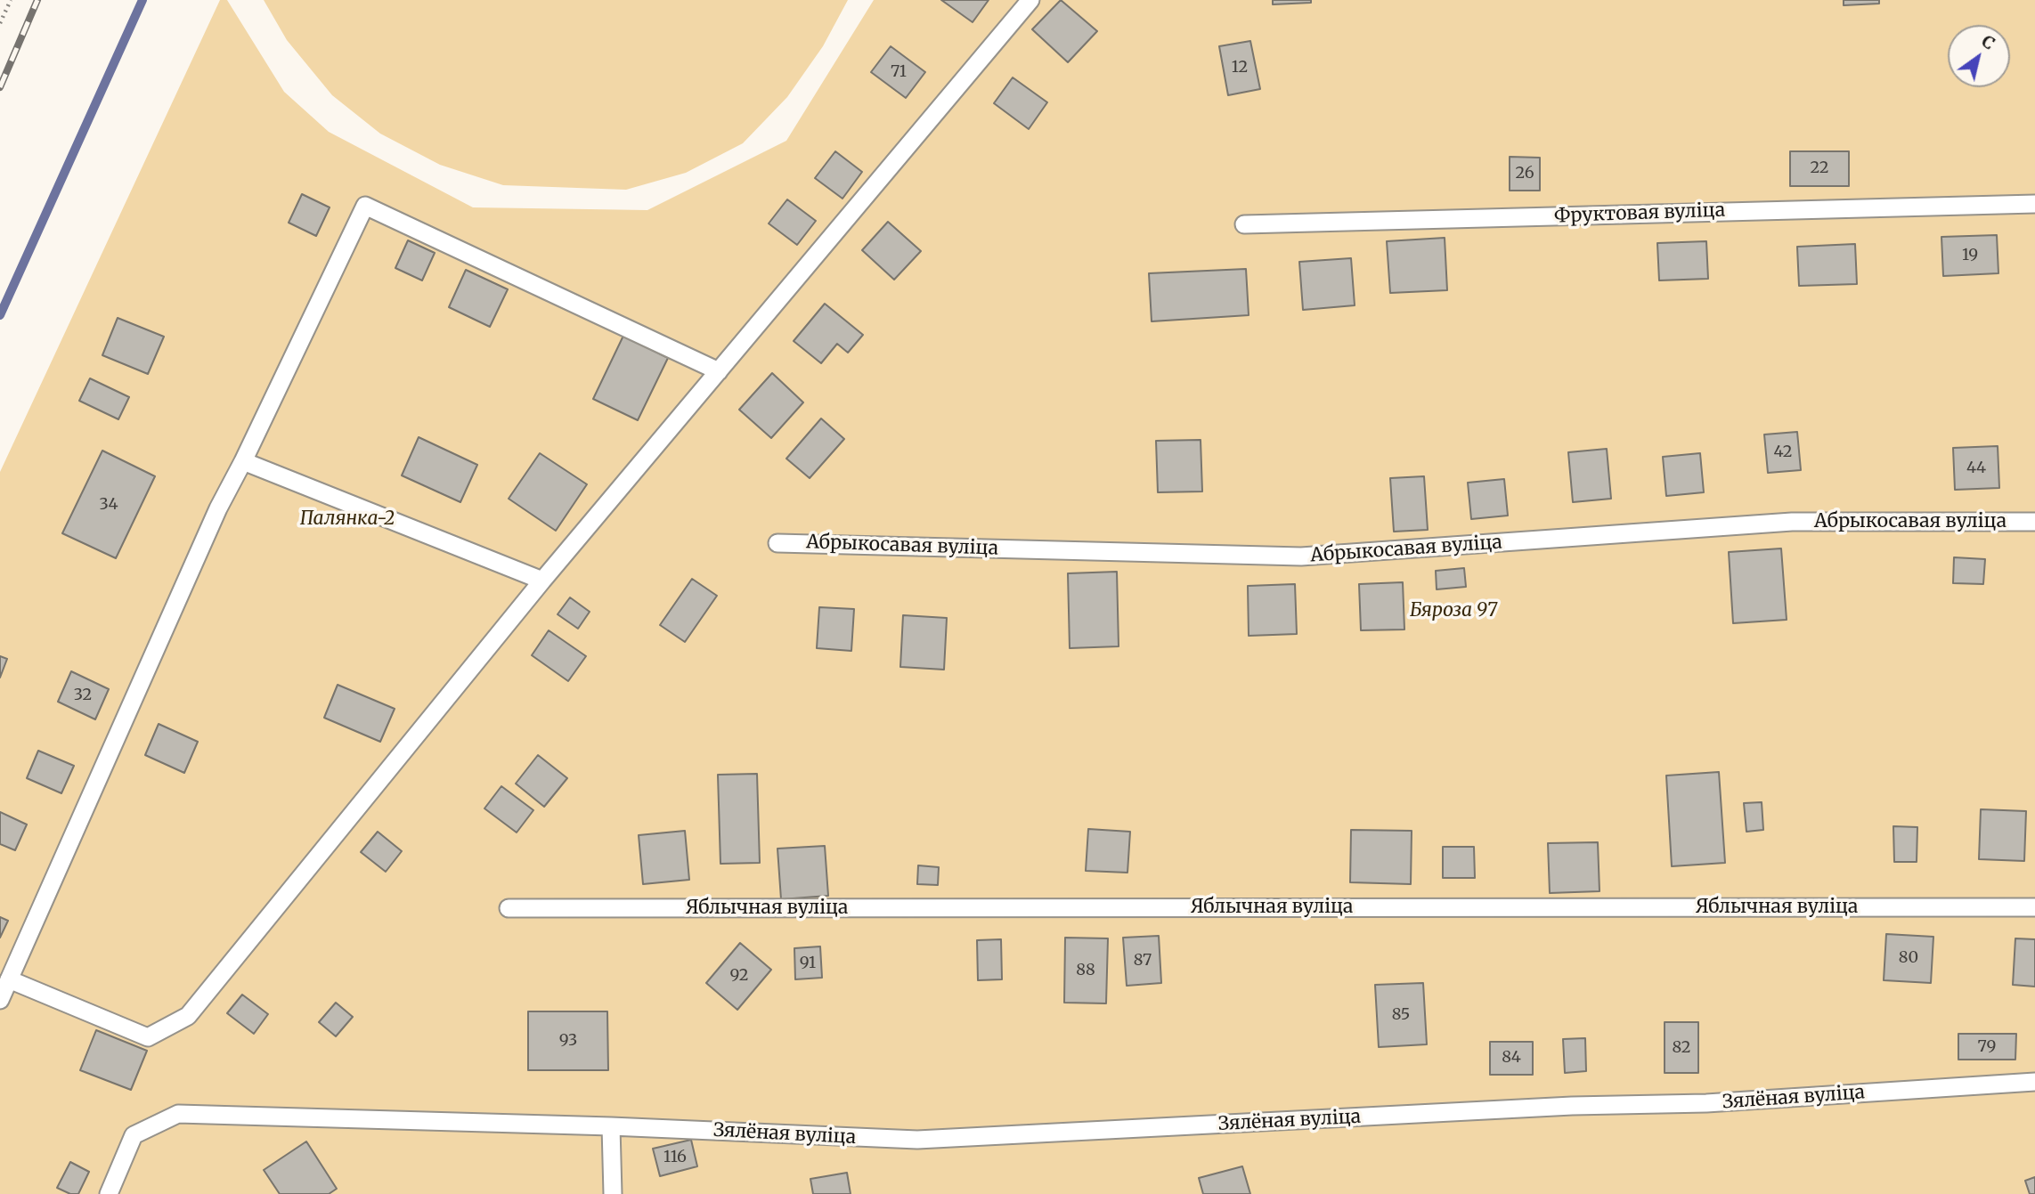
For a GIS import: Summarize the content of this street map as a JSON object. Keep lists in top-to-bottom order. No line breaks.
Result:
{"streets":{"lane":["Фруктовая вуліца","Абрыкосавая вуліца","Яблычная вуліца","Зялёная вуліца"]},"parks":["Палянка-2","Бяроза 97"],"house_numbers":["12","71","22","26","19","42","44","34","32","80","87","91","88","92","85","93","79","82","84","116"],"north":"top right"}
